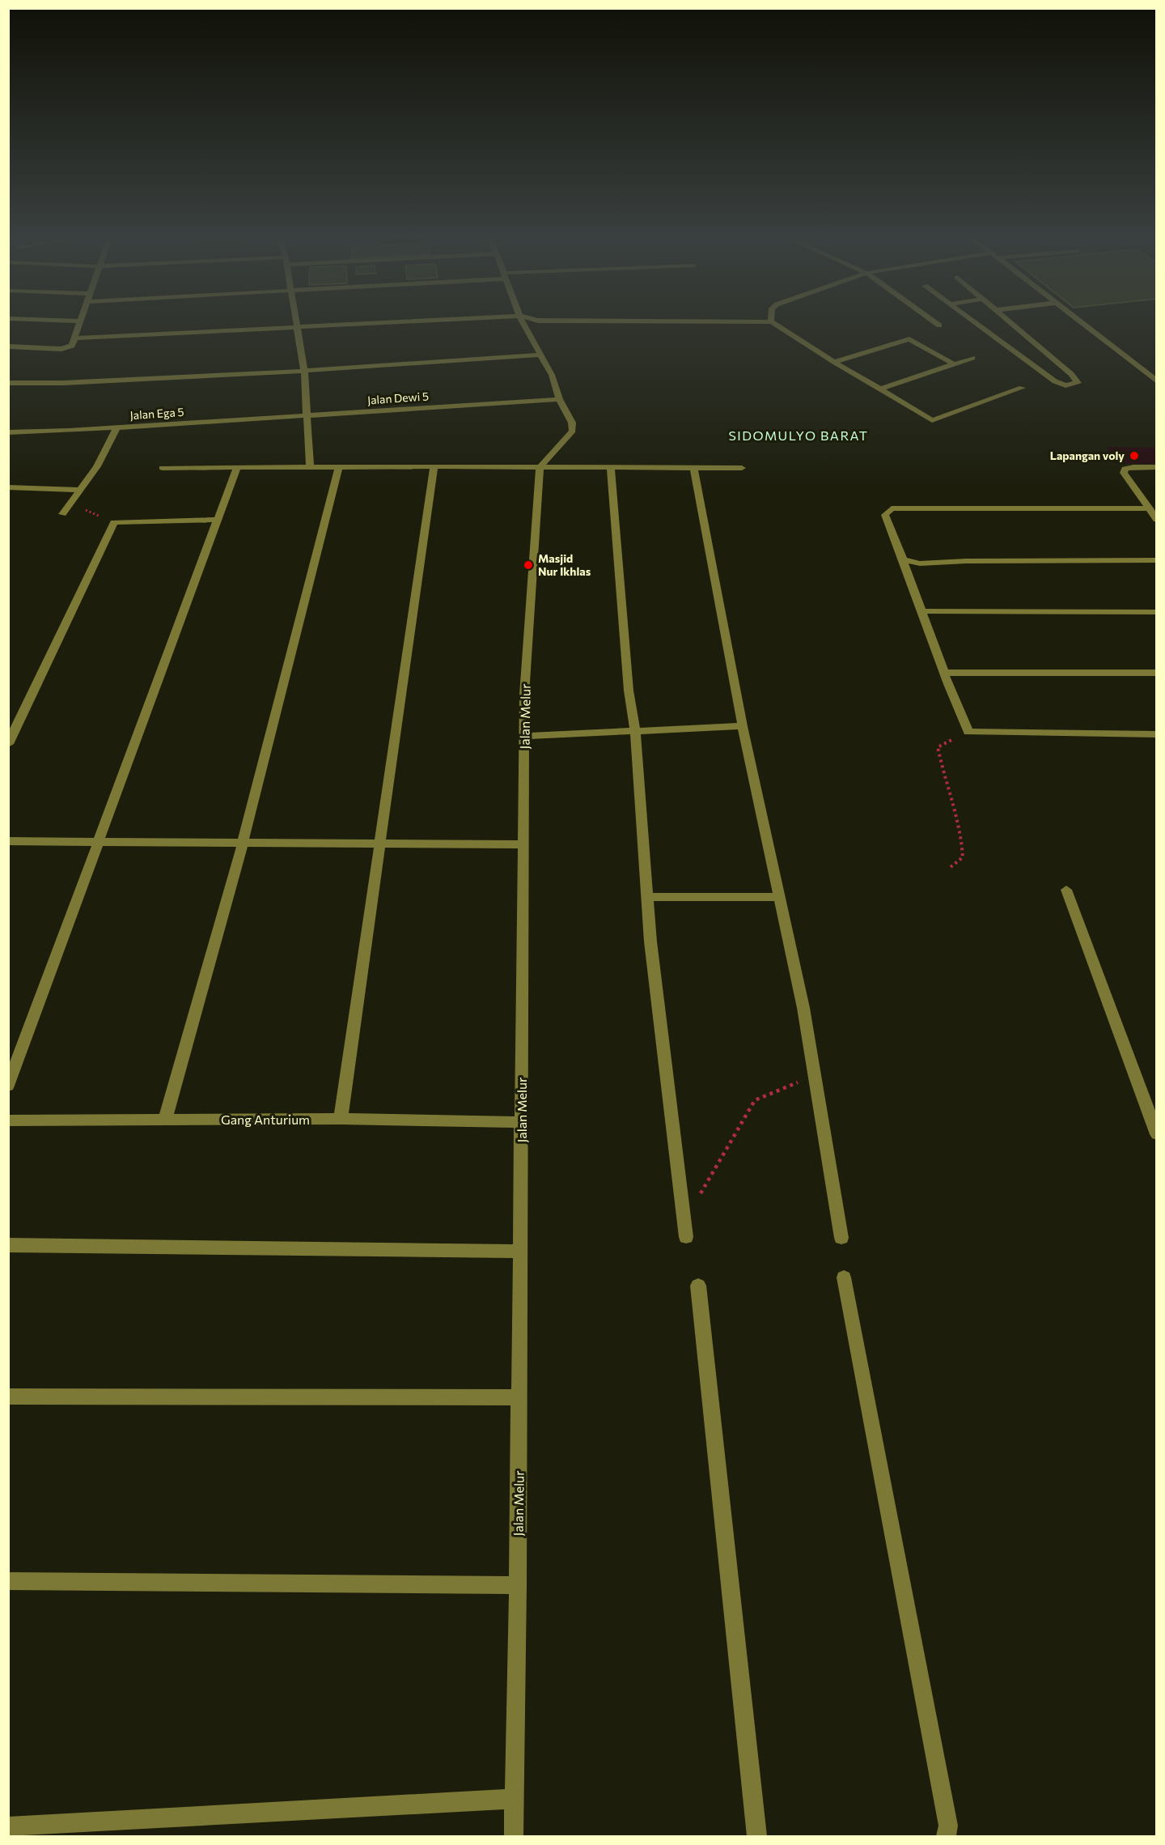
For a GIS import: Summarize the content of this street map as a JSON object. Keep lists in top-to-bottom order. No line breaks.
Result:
{"streets":{"street":["Jalan Dewi 5","Jalan Ega 5","Jalan Melur","Gang Anturium"]},"crossings":[["Jalan Dewi 5","Jalan Ega 5"],["Jalan Melur","Gang Anturium"]],"districts":["SIDOMULYO BARAT"],"places":["Lapangan voly","Masjid Nur Ikhlas"]}
